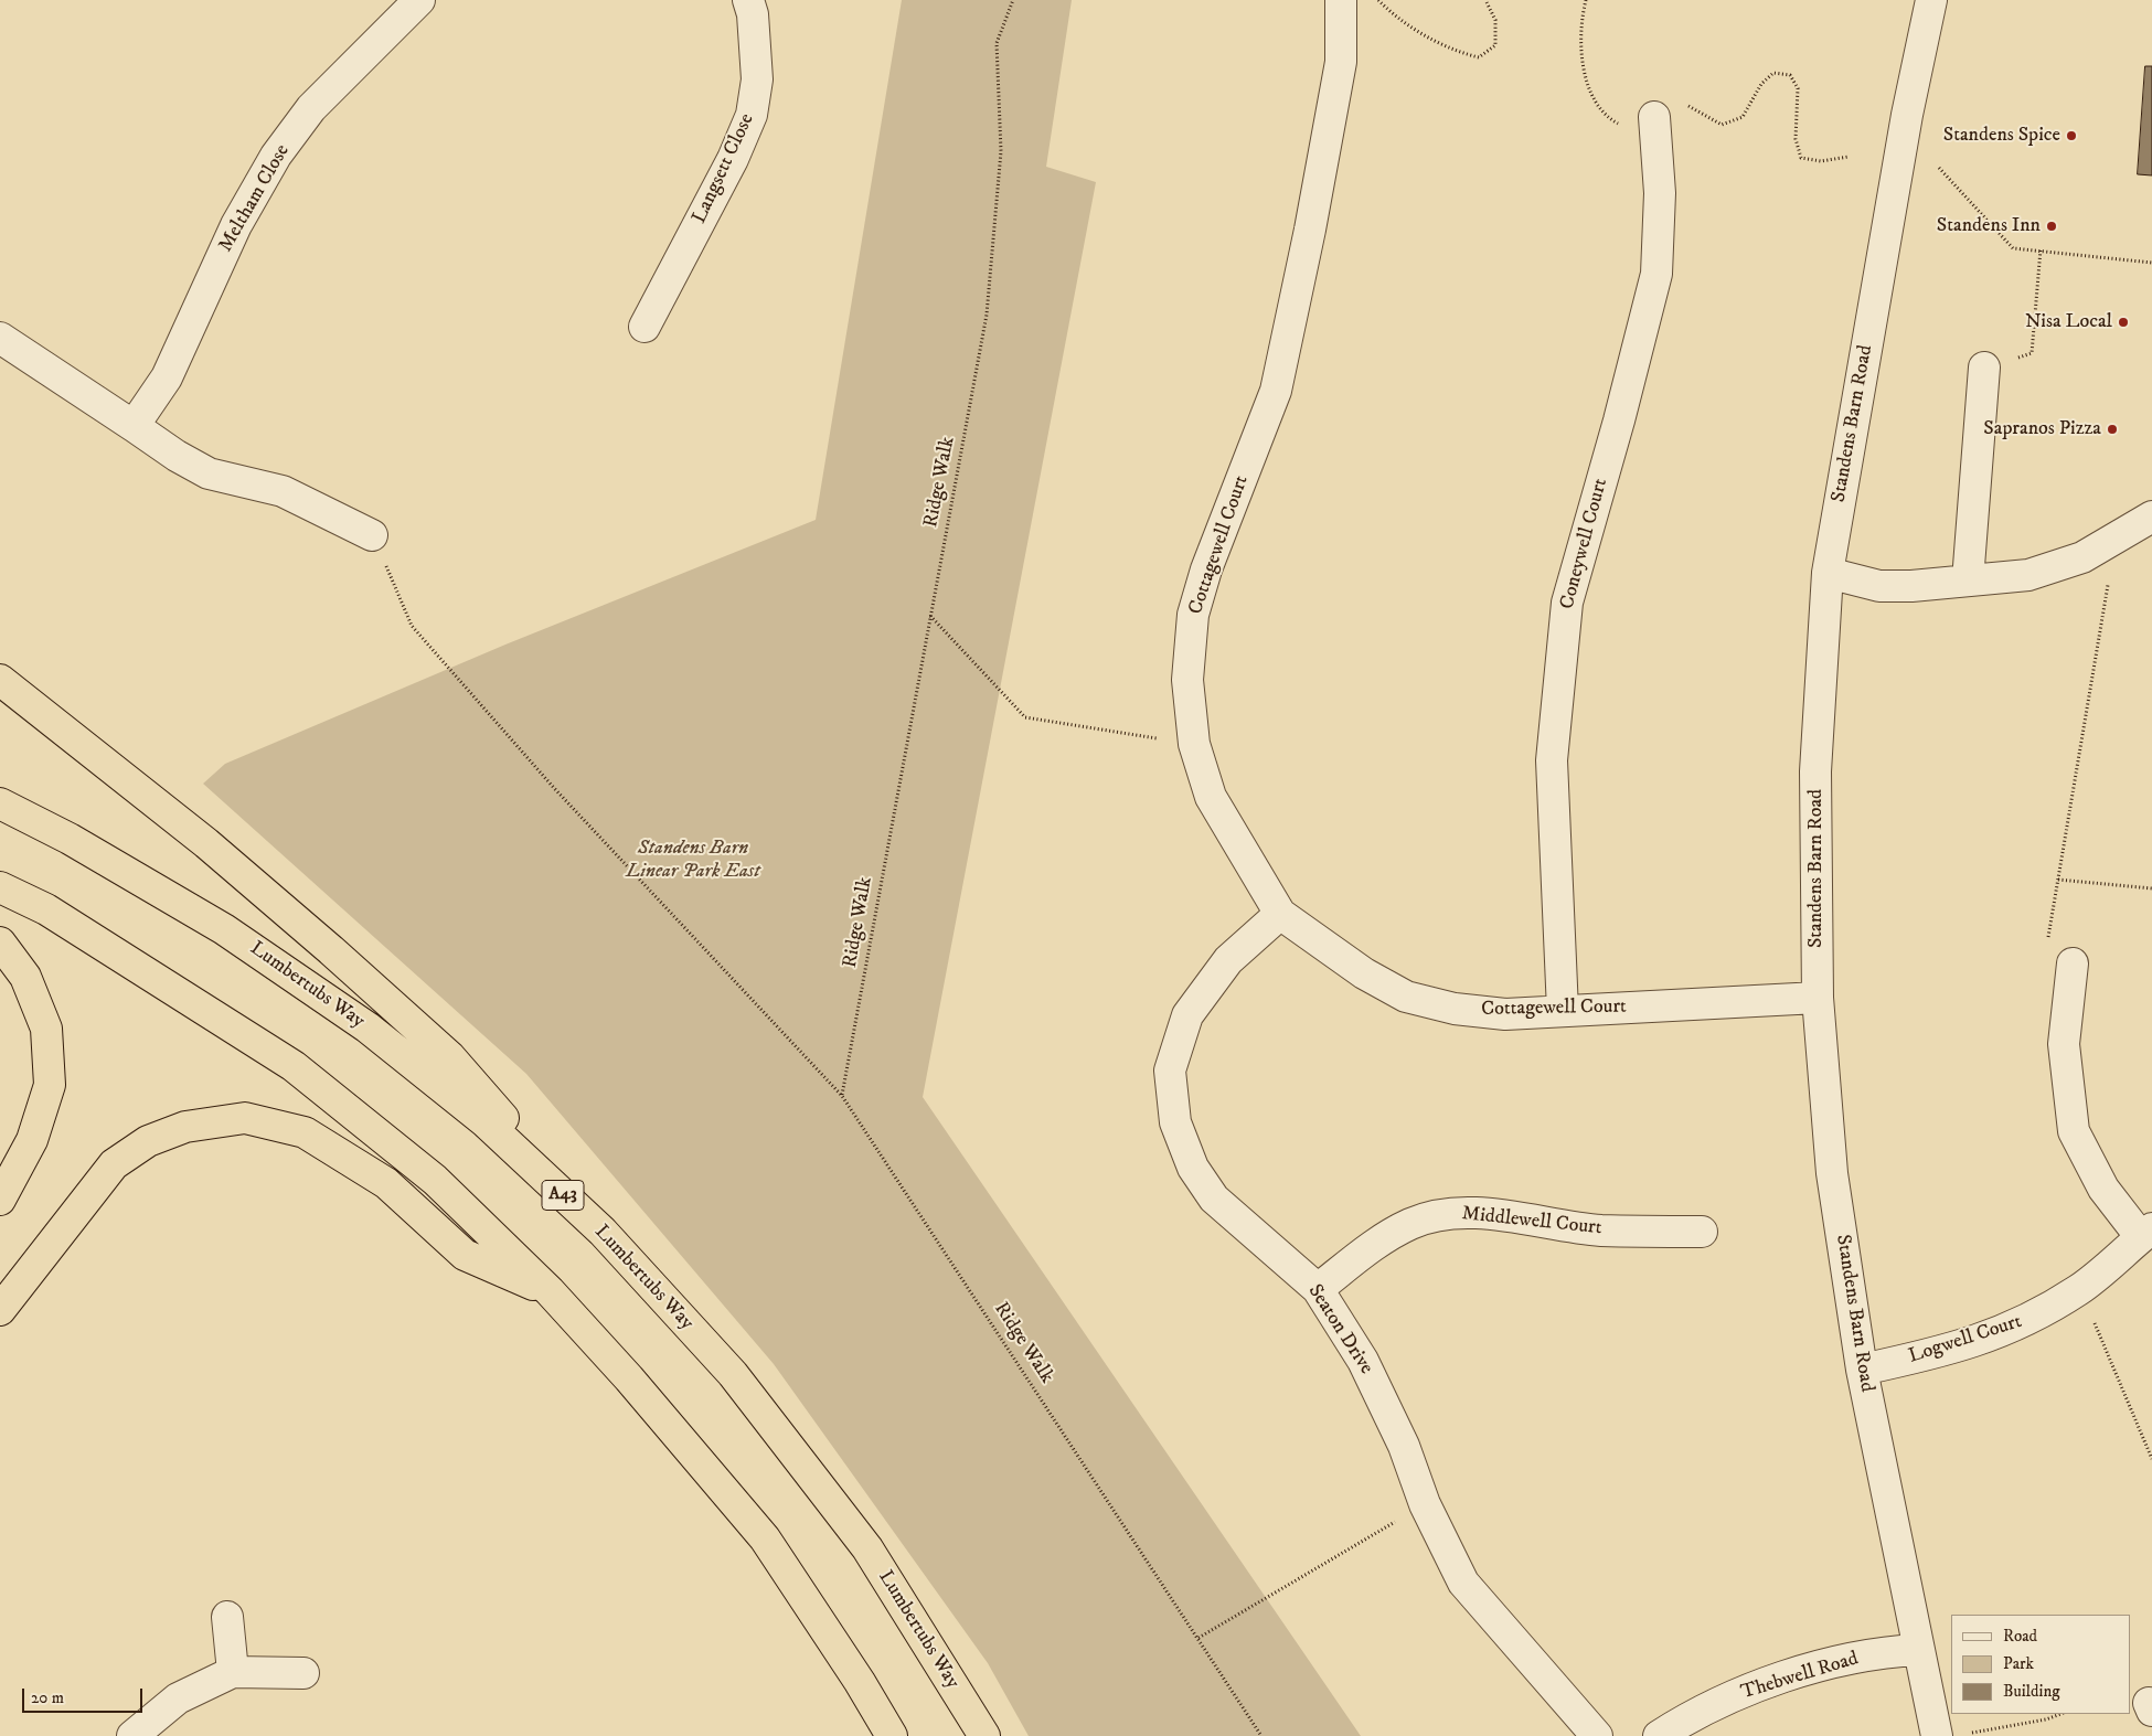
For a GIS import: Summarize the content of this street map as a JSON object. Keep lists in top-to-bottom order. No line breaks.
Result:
{"streets":{"highway":["Lumbertubs Way","A43"],"street":["Langsett Close","Meltham Close","Standens Barn Road","Coneywell Court","Cottagewell Court","Middlewell Court","Seaton Drive","Logwell Court","Thebwell Road"],"path":["Ridge Walk"]},"crossings":[["Standens Barn Road","Cottagewell Court"],["Standens Barn Road","Logwell Court"],["Standens Barn Road","Thebwell Road"],["Coneywell Court","Cottagewell Court"],["Cottagewell Court","Seaton Drive"],["Middlewell Court","Seaton Drive"]],"parks":["Standens Barn Linear Park East"],"places":["Standens Spice","Standens Inn","Nisa Local","Sapranos Pizza"],"legend":["Road","Park","Building"],"scale_bar":"20 m"}
